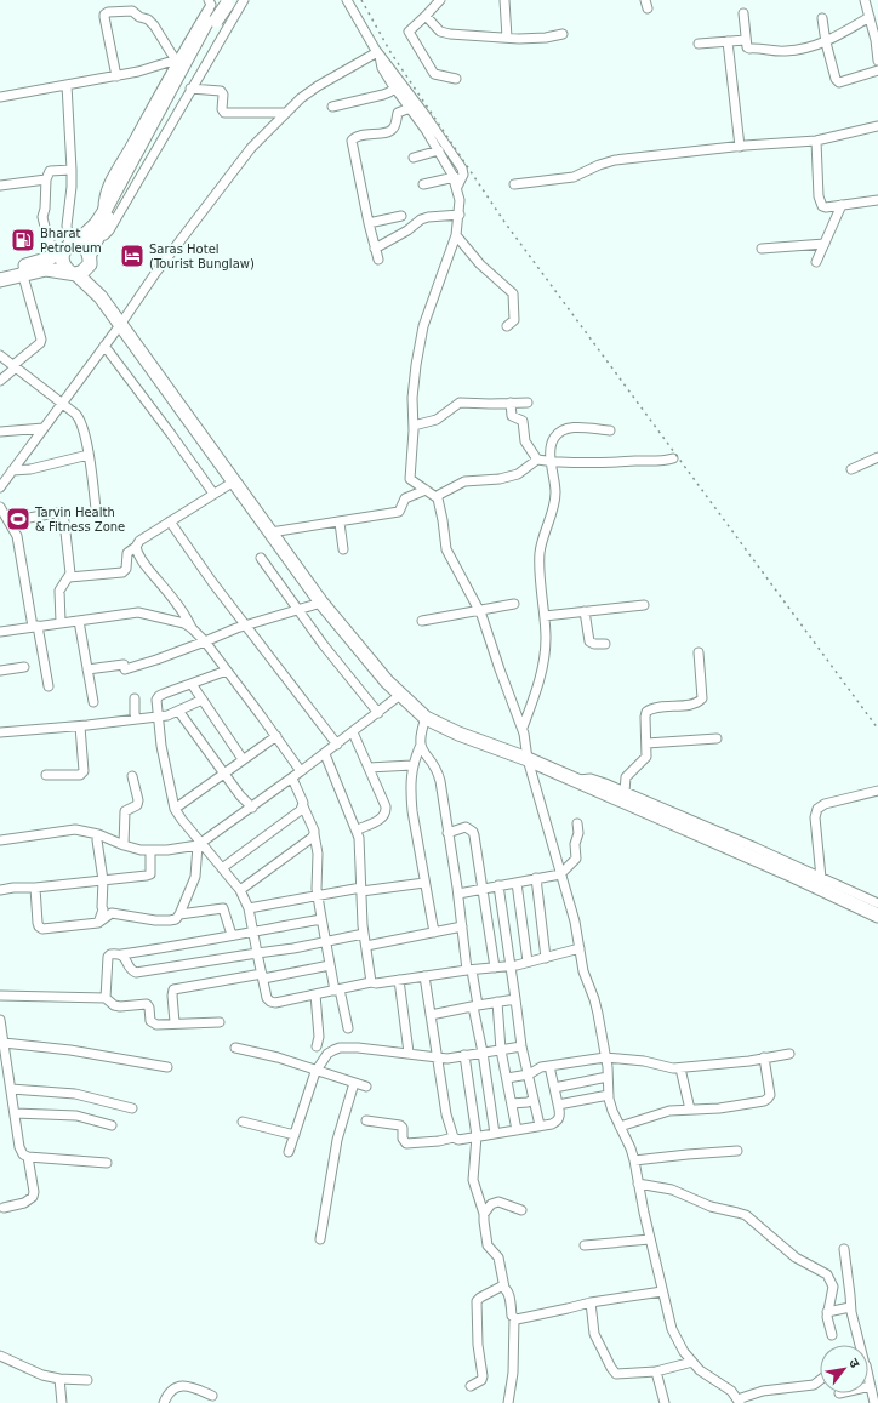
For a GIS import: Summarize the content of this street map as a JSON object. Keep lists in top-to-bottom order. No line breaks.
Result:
{"places":{"fuel station":["Bharat Petroleum"],"hotel":["Saras Hotel (Tourist Bunglaw)"],"sports":["Tarvin Health & Fitness Zone"]},"north":"top right"}
